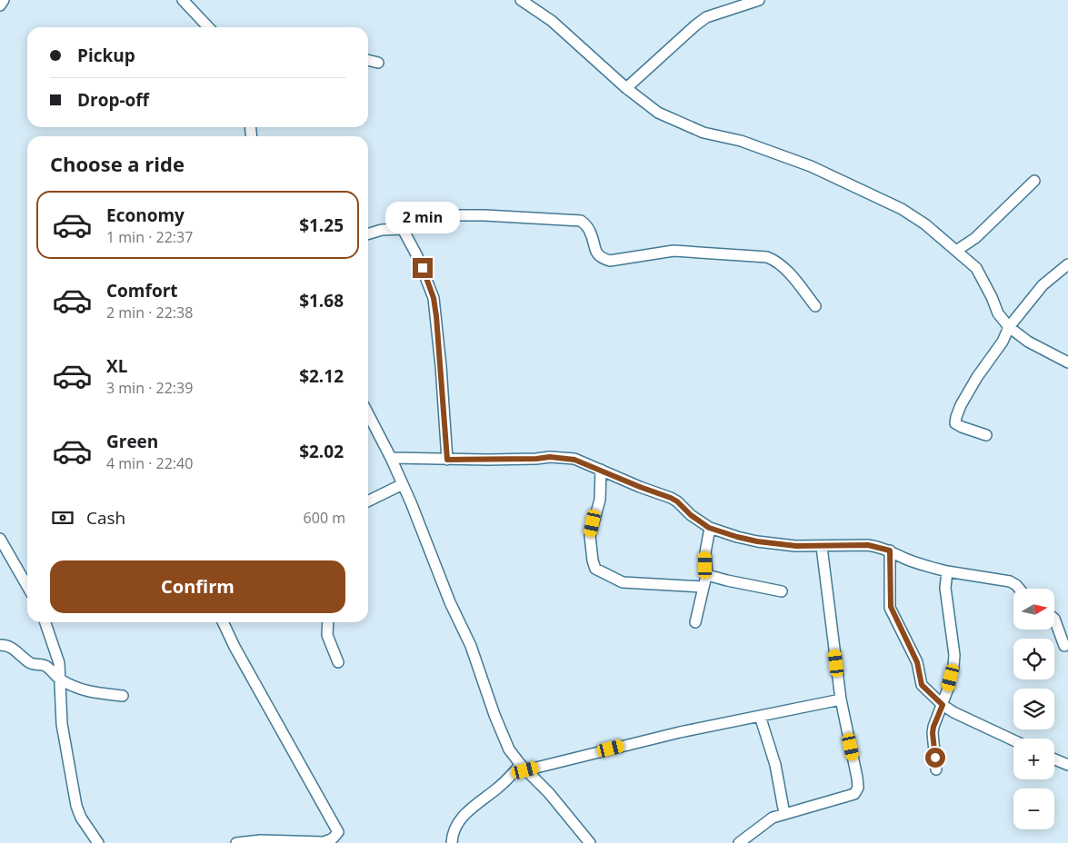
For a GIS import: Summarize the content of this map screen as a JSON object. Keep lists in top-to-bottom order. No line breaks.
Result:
{"north":"right","page":{"banner":["Pickup","Drop-off"],"heading":"Choose a ride","list":[{"name":"Economy","note":"1 min · 22:37","value":"$1.25"},{"name":"Comfort","note":"2 min · 22:38","value":"$1.68"},{"name":"XL","note":"3 min · 22:39","value":"$2.12"},{"name":"Green","note":"4 min · 22:40","value":"$2.02"}],"bubble":"2 min","pay":["Cash","600 m"],"buttons":"Confirm","map_buttons":["+","−"]}}
